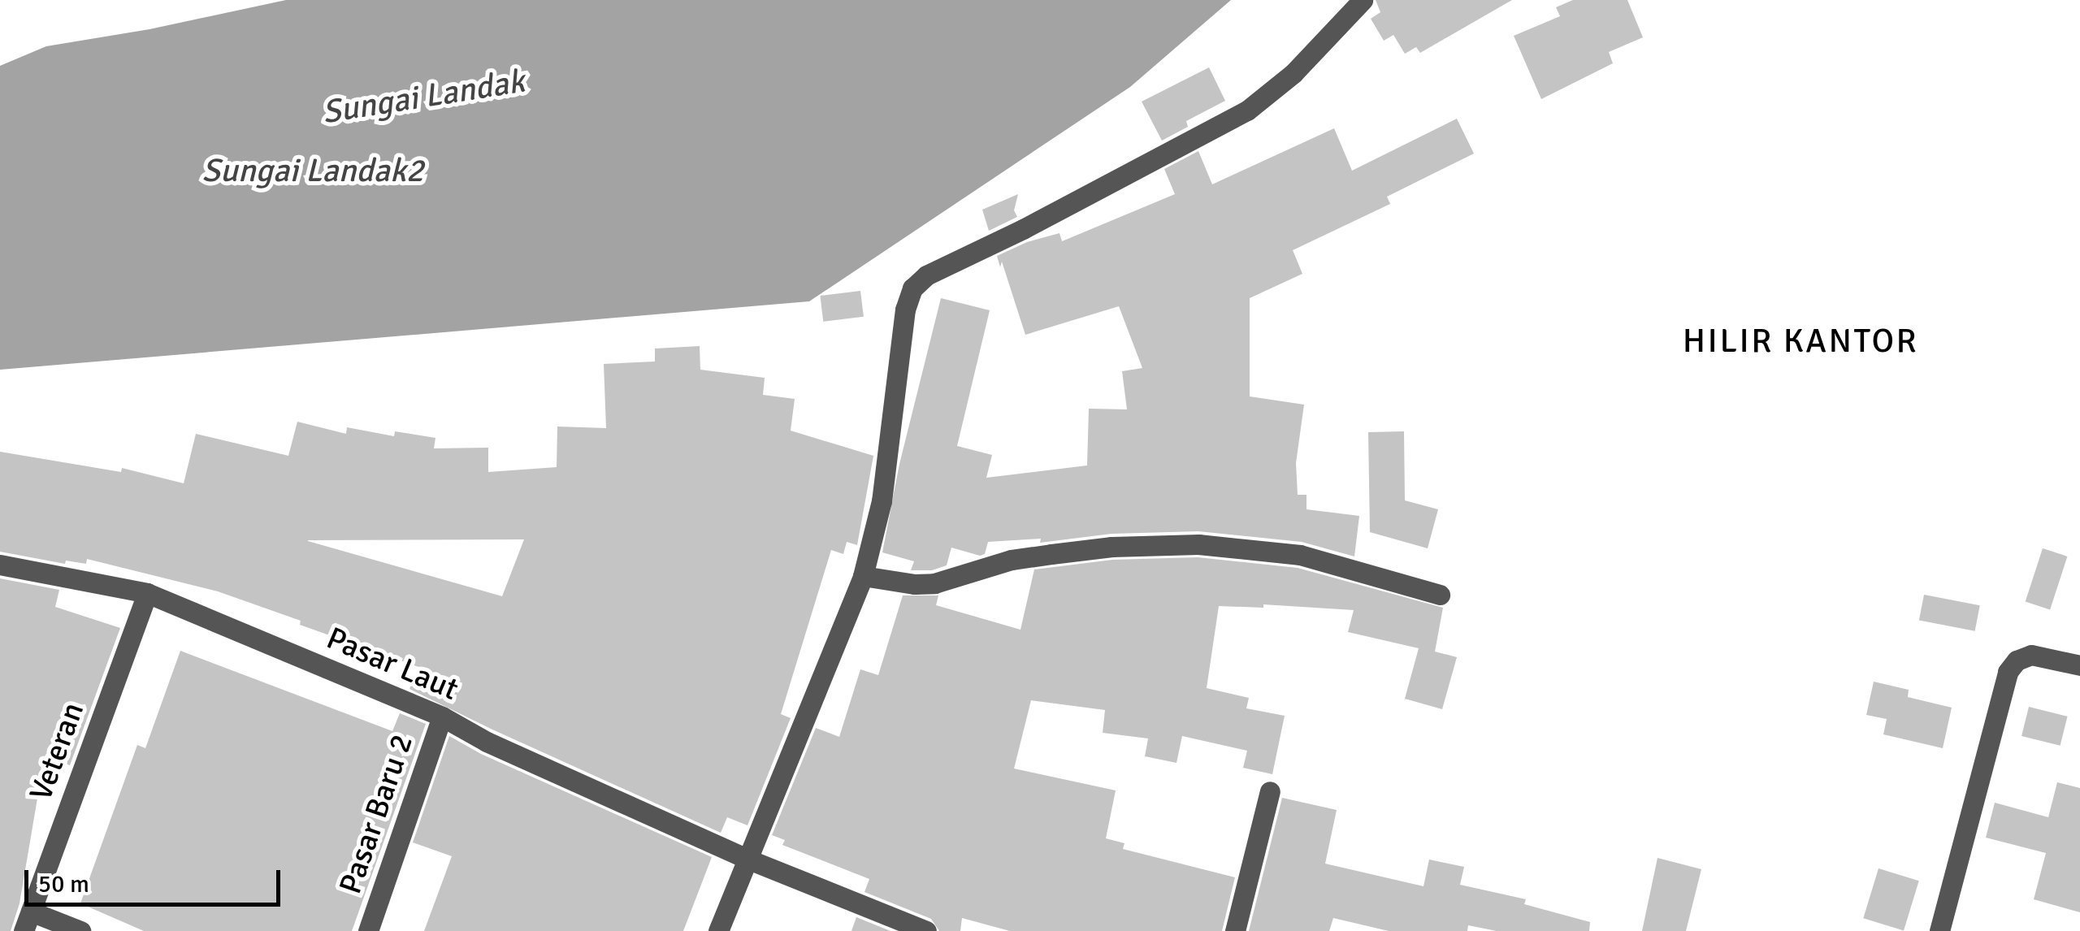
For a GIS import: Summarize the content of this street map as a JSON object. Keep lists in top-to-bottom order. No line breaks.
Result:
{"streets":{"street":["Pasar Laut","Veteran","Pasar Baru 2"]},"crossings":[["Pasar Laut","Veteran"],["Pasar Laut","Pasar Baru 2"]],"districts":["HILIR KANTOR"],"water":["Sungai Landak","Sungai Landak2"],"scale_bar":"50 m"}
